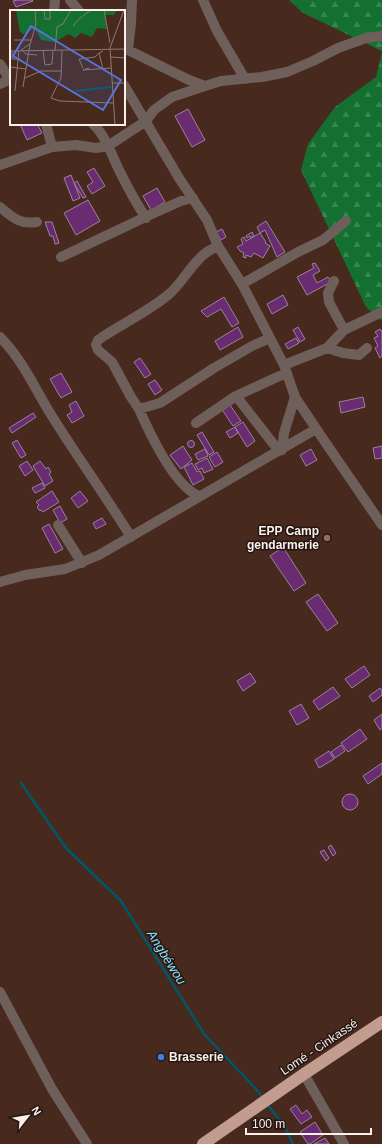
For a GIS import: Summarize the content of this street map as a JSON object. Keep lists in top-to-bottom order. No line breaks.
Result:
{"streets":{"highway":["Lomé - Cinkassé"]},"water":["Angbéwou"],"places":["EPP Camp gendarmerie","Brasserie"],"scale_bar":"100 m","north":"top right"}
